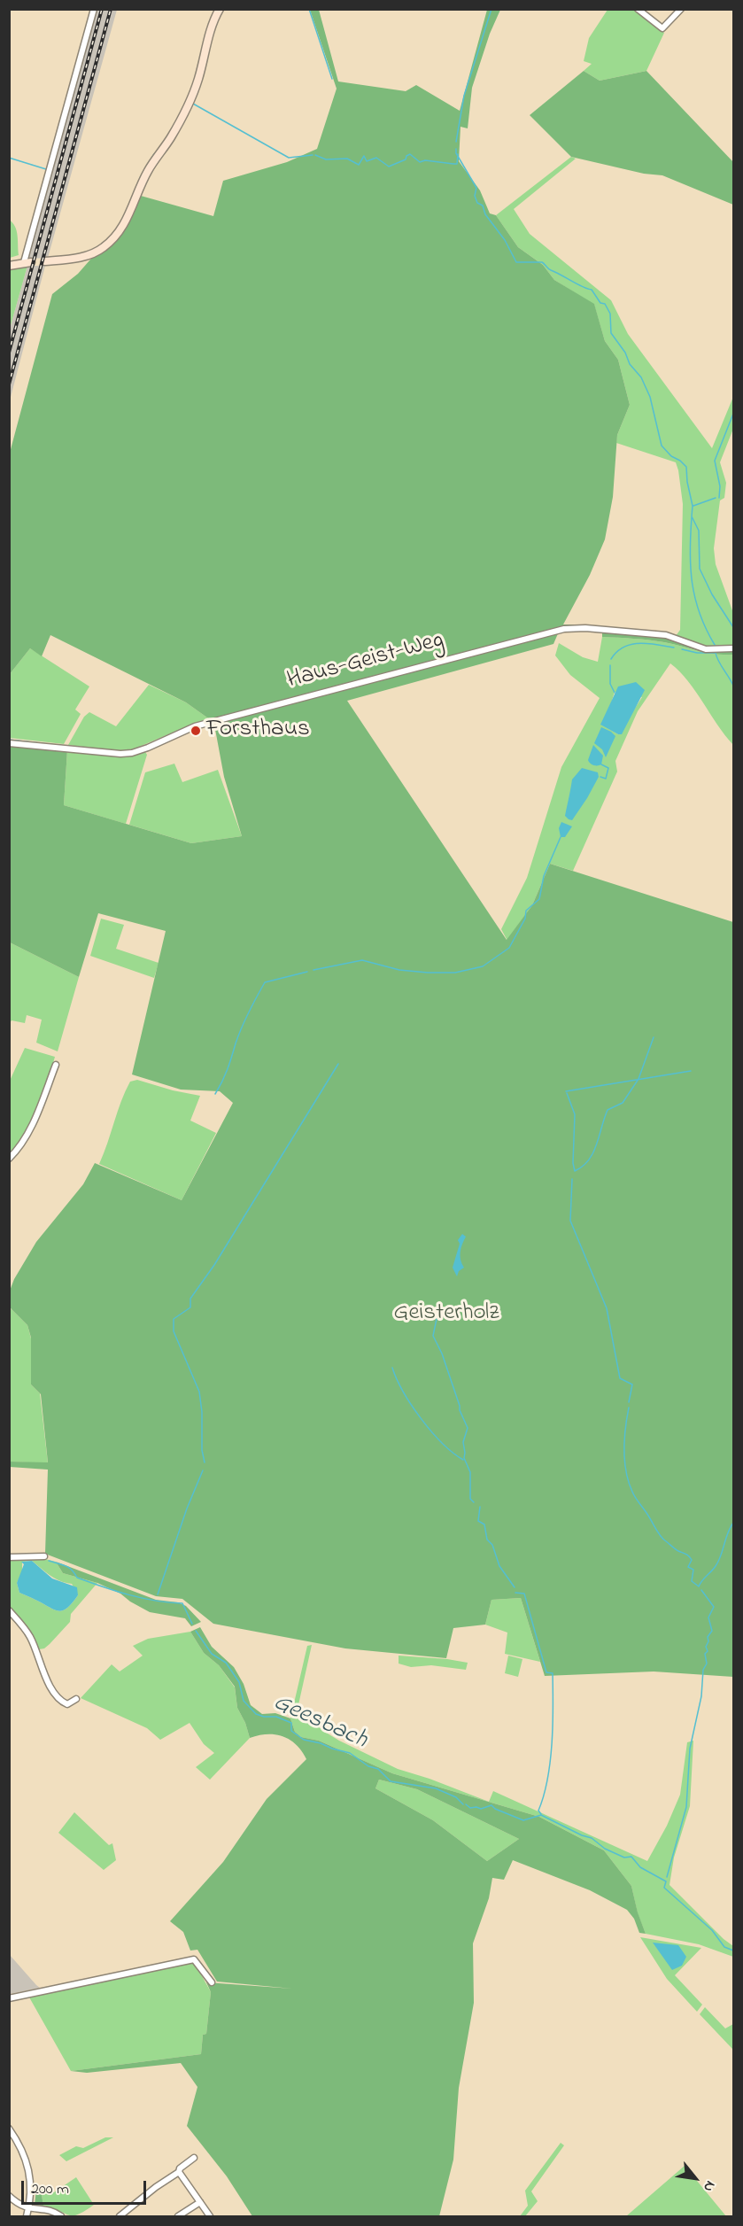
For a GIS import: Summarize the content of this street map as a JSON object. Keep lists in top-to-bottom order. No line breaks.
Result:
{"streets":{"street":["Haus-Geist-Weg"]},"water":["Geesbach"],"parks":["Geisterholz"],"places":["Forsthaus"],"scale_bar":"200 m","north":"bottom right"}
